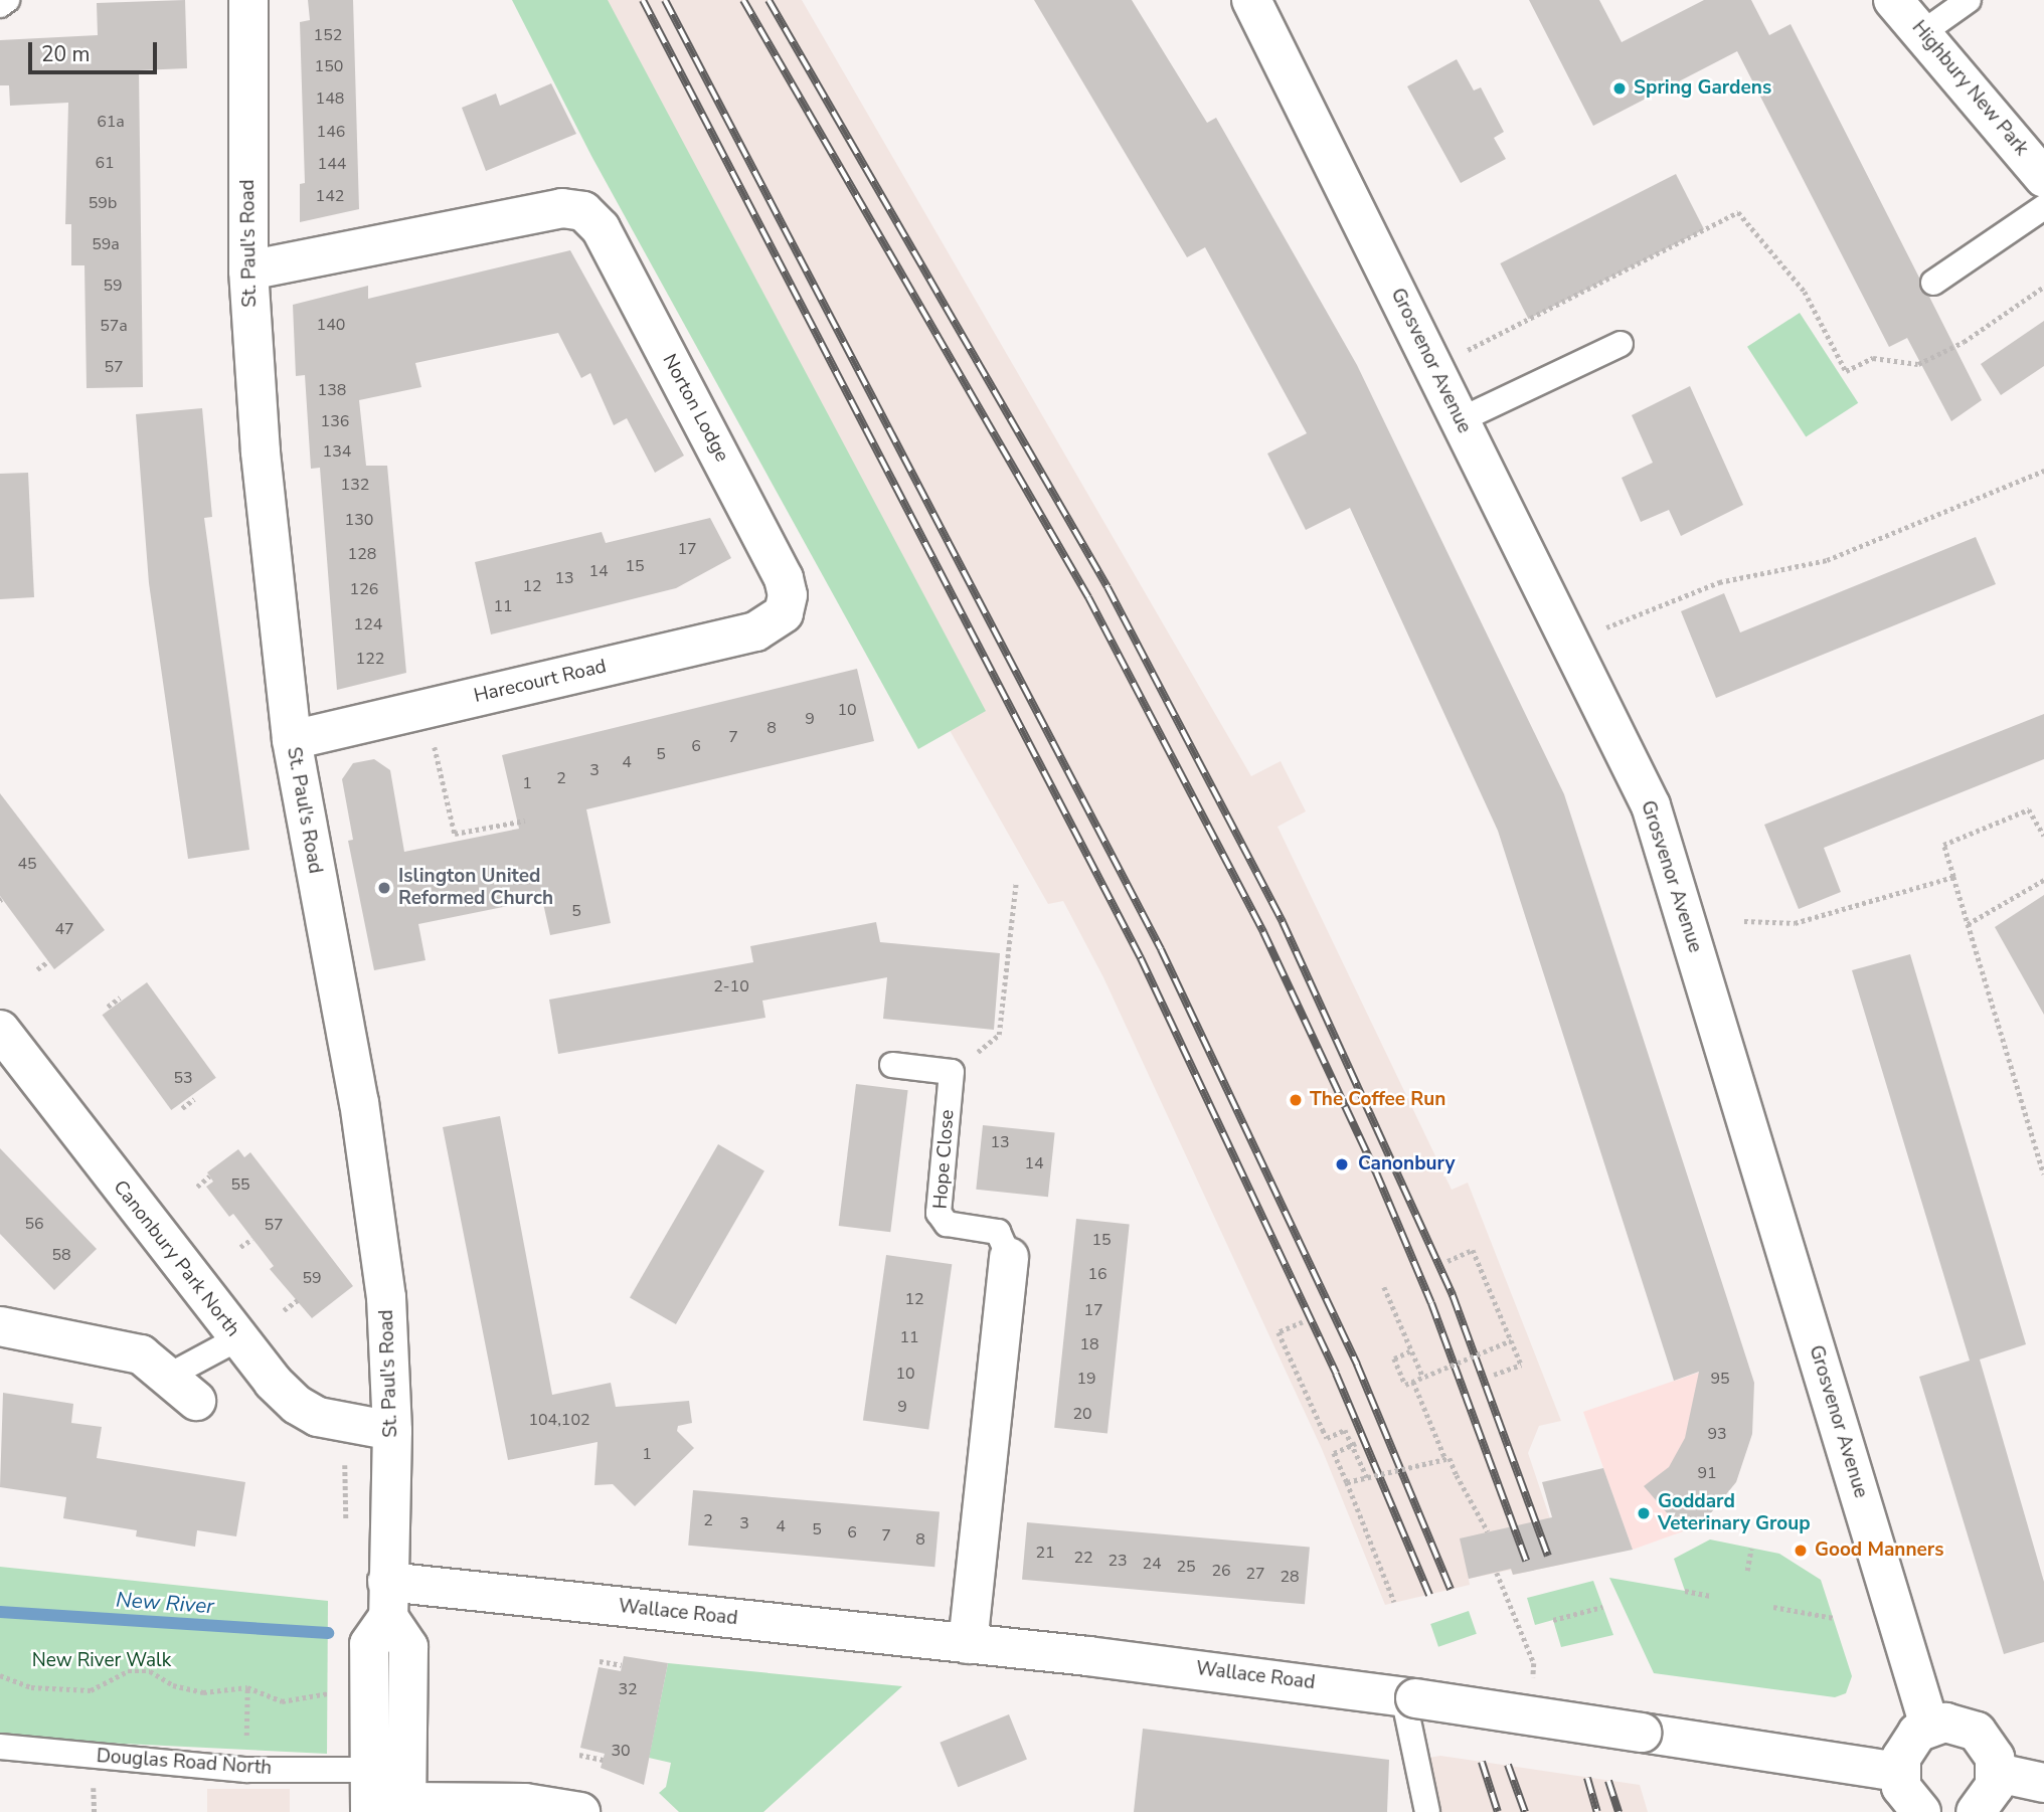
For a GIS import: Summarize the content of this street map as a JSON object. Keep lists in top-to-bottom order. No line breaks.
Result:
{"streets":{"street":["Highbury New Park","St. Paul's Road","Grosvenor Avenue","Norton Lodge","Harecourt Road","Canonbury Park North","Wallace Road"],"lane":["Hope Close","Douglas Road North"]},"crossings":[["St. Paul's Road","Norton Lodge"],["St. Paul's Road","Harecourt Road"],["St. Paul's Road","Canonbury Park North"],["St. Paul's Road","Wallace Road"],["Norton Lodge","Harecourt Road"]],"water":["New River"],"parks":["New River Walk"],"places":["Spring Gardens","Islington United Reformed Church","The Coffee Run","Canonbury","Goddard Veterinary Group","Good Manners"],"house_numbers":["152","150","148","61a","146","61","144","142","59b","59a","59","140","57a","57","138","136","134","132","130","17","128","15","14","13","12","126","11","124","122","10","9","8","7","6","5","4","3","2","1","45","5","47","2-10","53","13","14","55","56","57","15","58","16","59","12","17","11","18","10","19","95","9","20","104,102","93","1","91","2","3","4","5","6","7","8","21","22","23","24","25","26","27","28","32","30"],"scale_bar":"20 m"}
